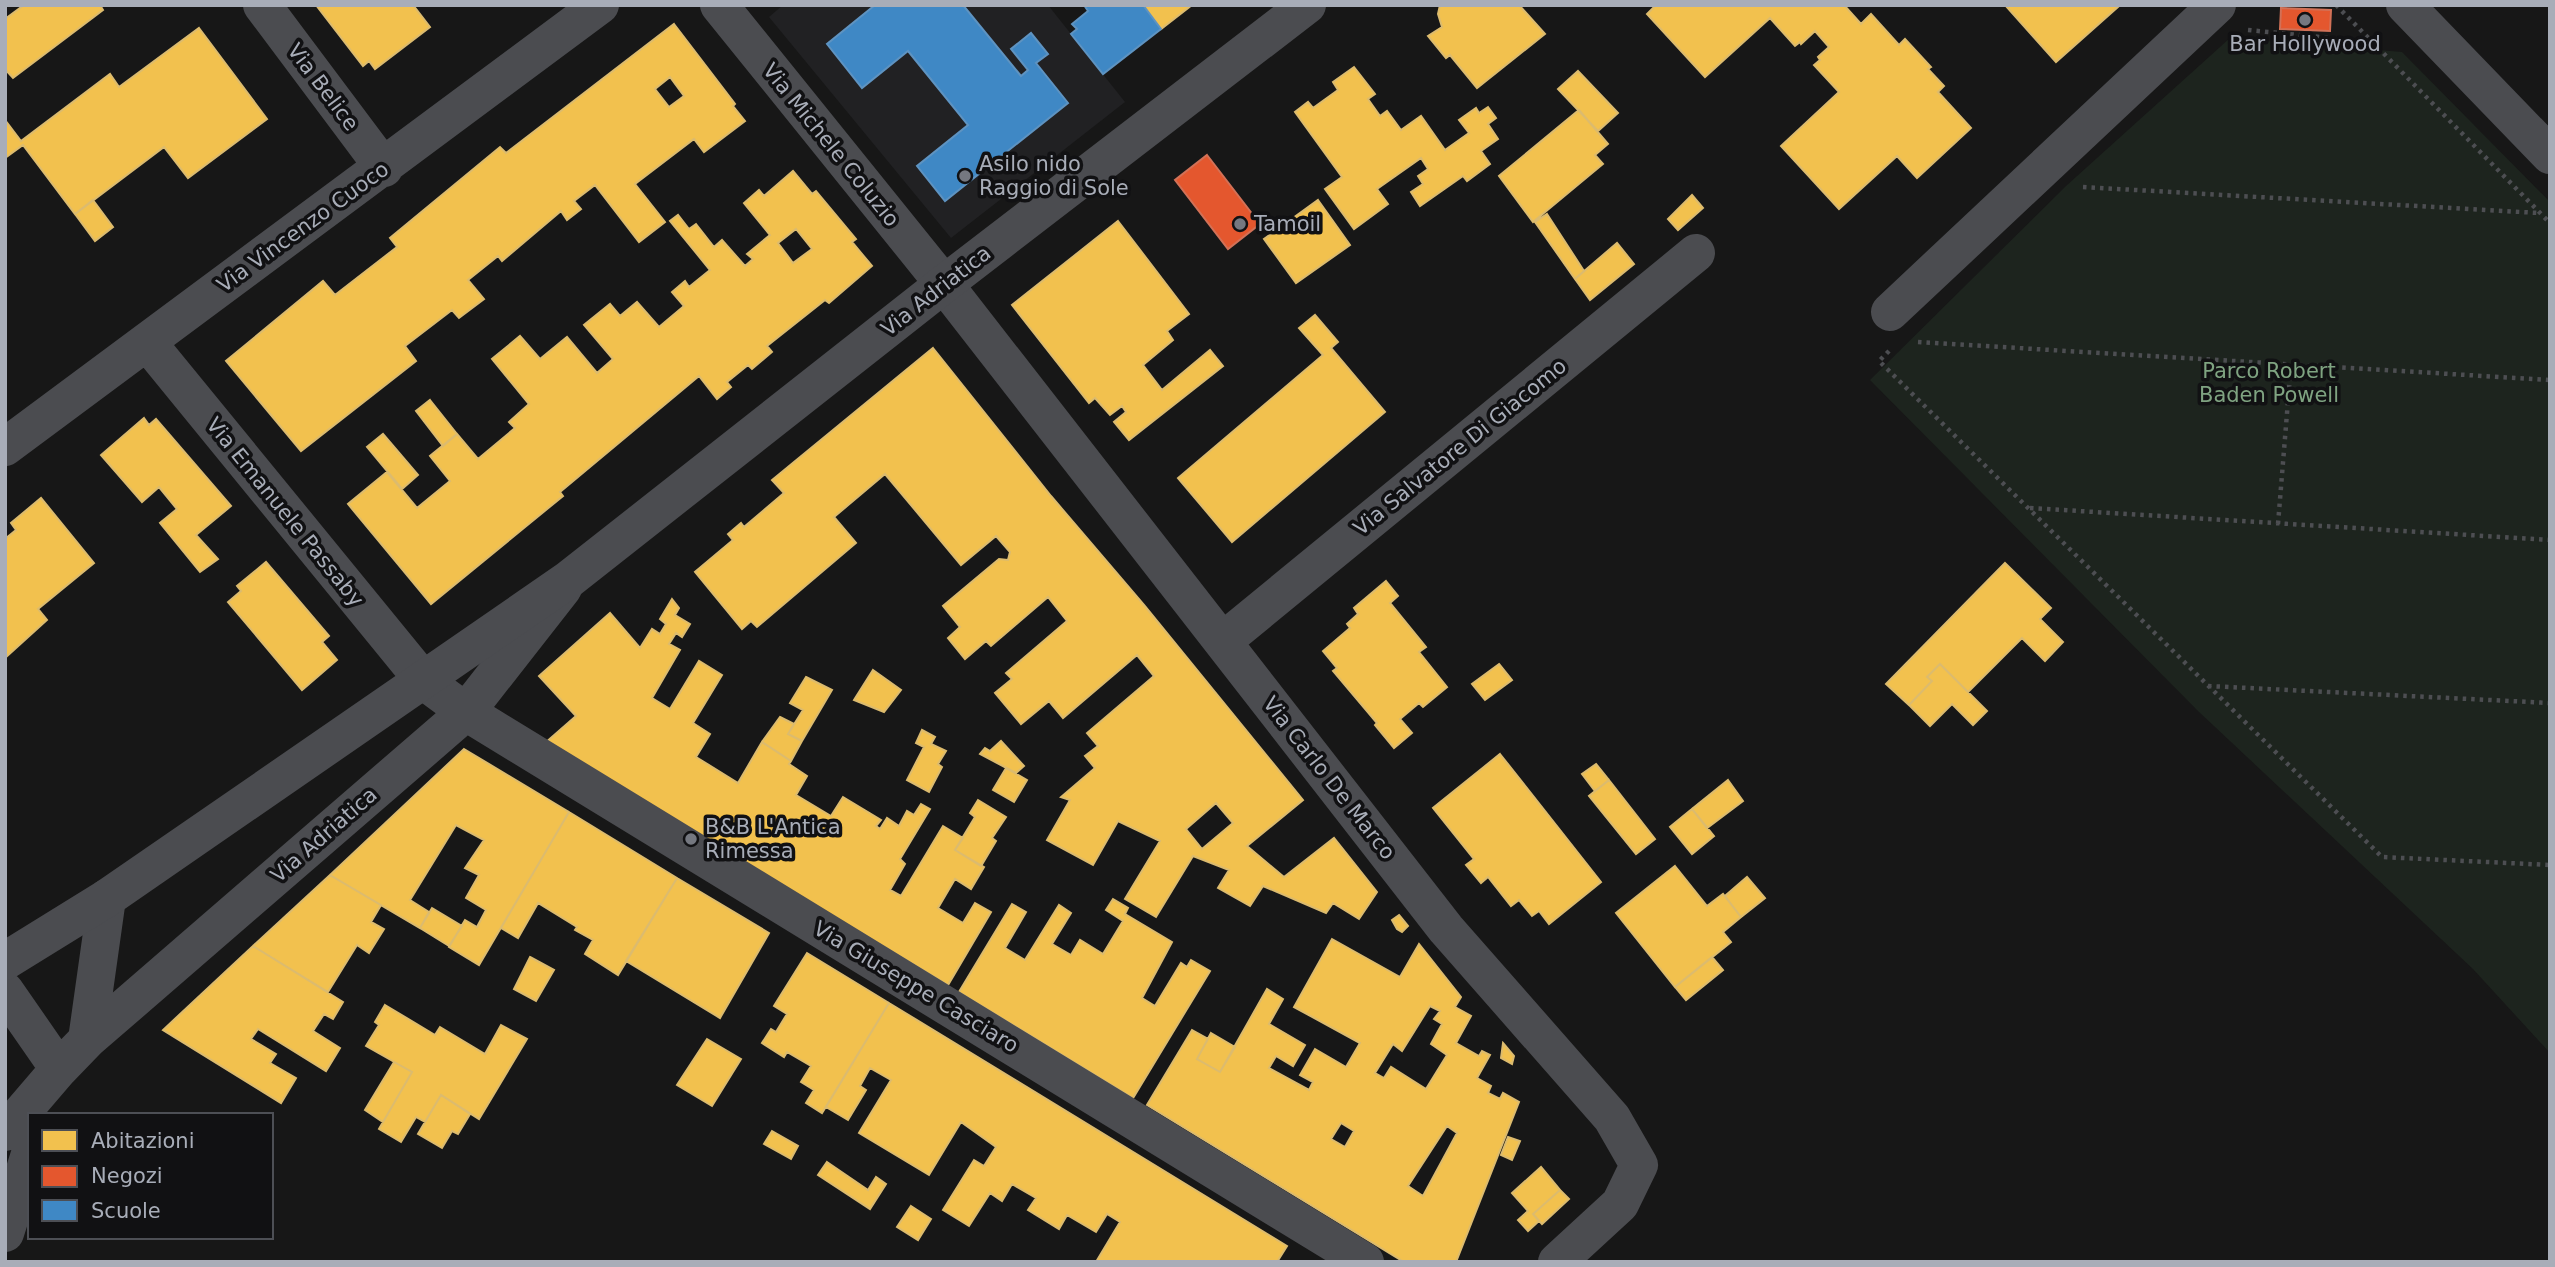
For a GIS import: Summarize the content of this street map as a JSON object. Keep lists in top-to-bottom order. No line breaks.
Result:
{"streets":{"street":["Via Belice","Via Michele Coluzio","Via Vincenzo Cuoco","Via Adriatica","Via Salvatore Di Giacomo","Via Emanuele Passaby","Via Carlo De Marco","Via Giuseppe Casciaro"]},"crossings":[["Via Belice","Via Vincenzo Cuoco"],["Via Michele Coluzio","Via Adriatica"],["Via Michele Coluzio","Via Carlo De Marco"],["Via Vincenzo Cuoco","Via Emanuele Passaby"],["Via Adriatica","Via Emanuele Passaby"],["Via Adriatica","Via Carlo De Marco"],["Via Adriatica","Via Giuseppe Casciaro"],["Via Salvatore Di Giacomo","Via Carlo De Marco"],["Via Emanuele Passaby","Via Giuseppe Casciaro"]],"parks":["Parco Robert Baden Powell"],"places":["Bar Hollywood","Asilo nido Raggio di Sole","Tamoil","B&B L'Antica Rimessa"],"legend":["Abitazioni","Negozi","Scuole"]}
